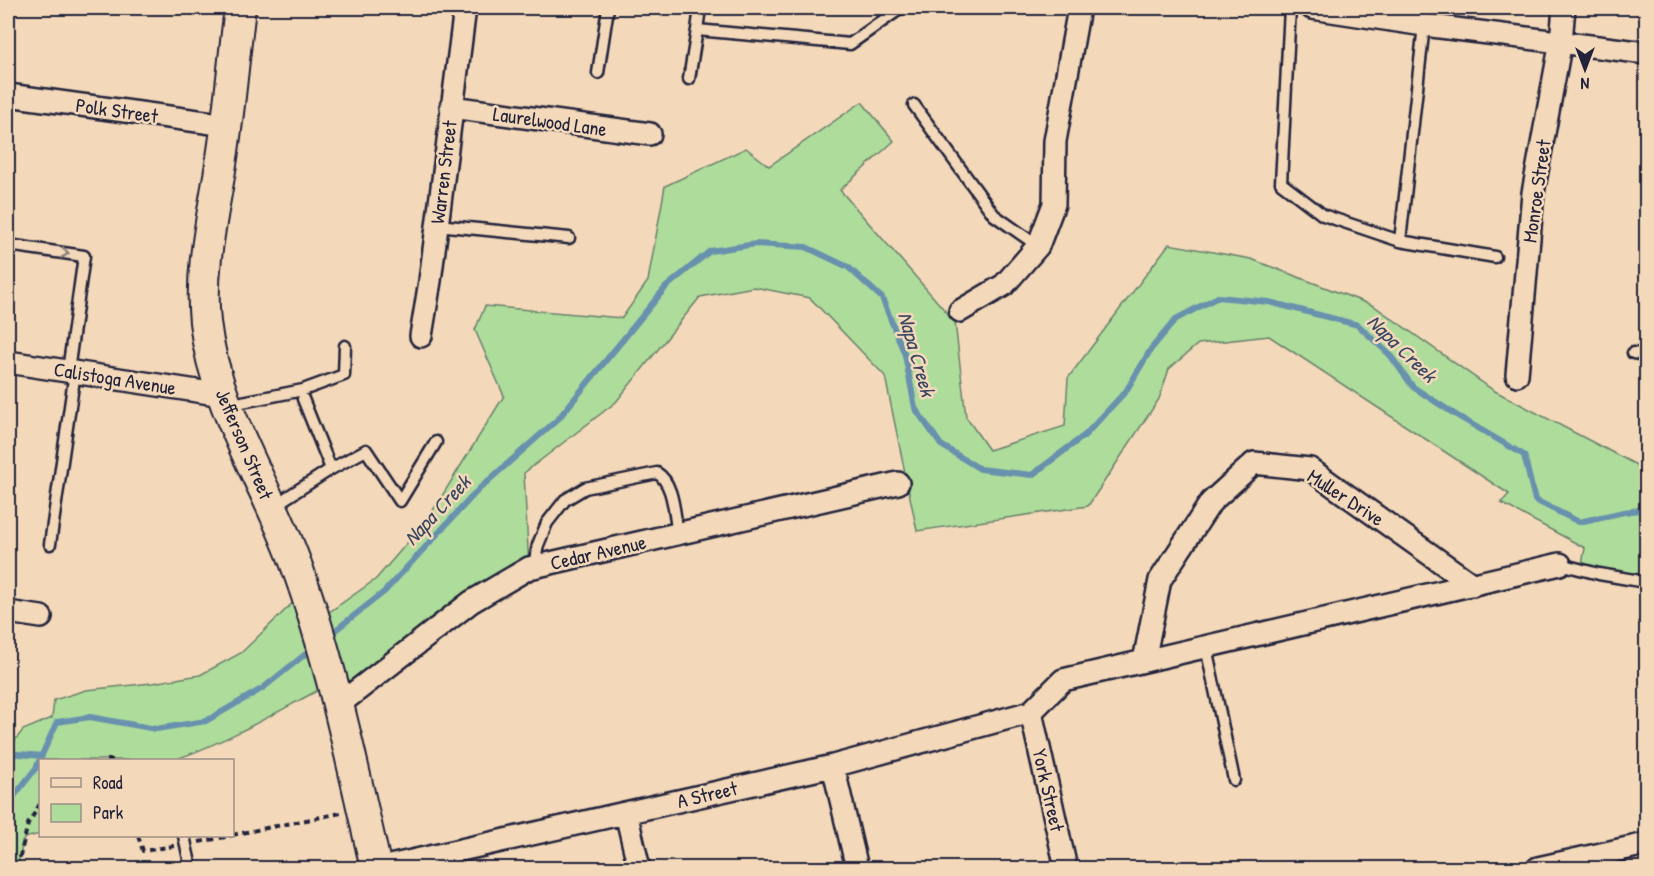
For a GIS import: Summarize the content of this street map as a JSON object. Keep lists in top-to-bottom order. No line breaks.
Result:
{"streets":{"main road":["Jefferson Street"],"street":["Polk Street","Laurelwood Lane","Warren Street","Monroe Street","Calistoga Avenue","Muller Drive","Cedar Avenue","York Street","A Street"]},"crossings":[["Polk Street","Jefferson Street"],["Laurelwood Lane","Warren Street"],["Calistoga Avenue","Jefferson Street"],["Jefferson Street","Cedar Avenue"],["Jefferson Street","A Street"],["York Street","A Street"]],"water":["Napa Creek"],"legend":["Road","Park"],"north":"bottom"}
